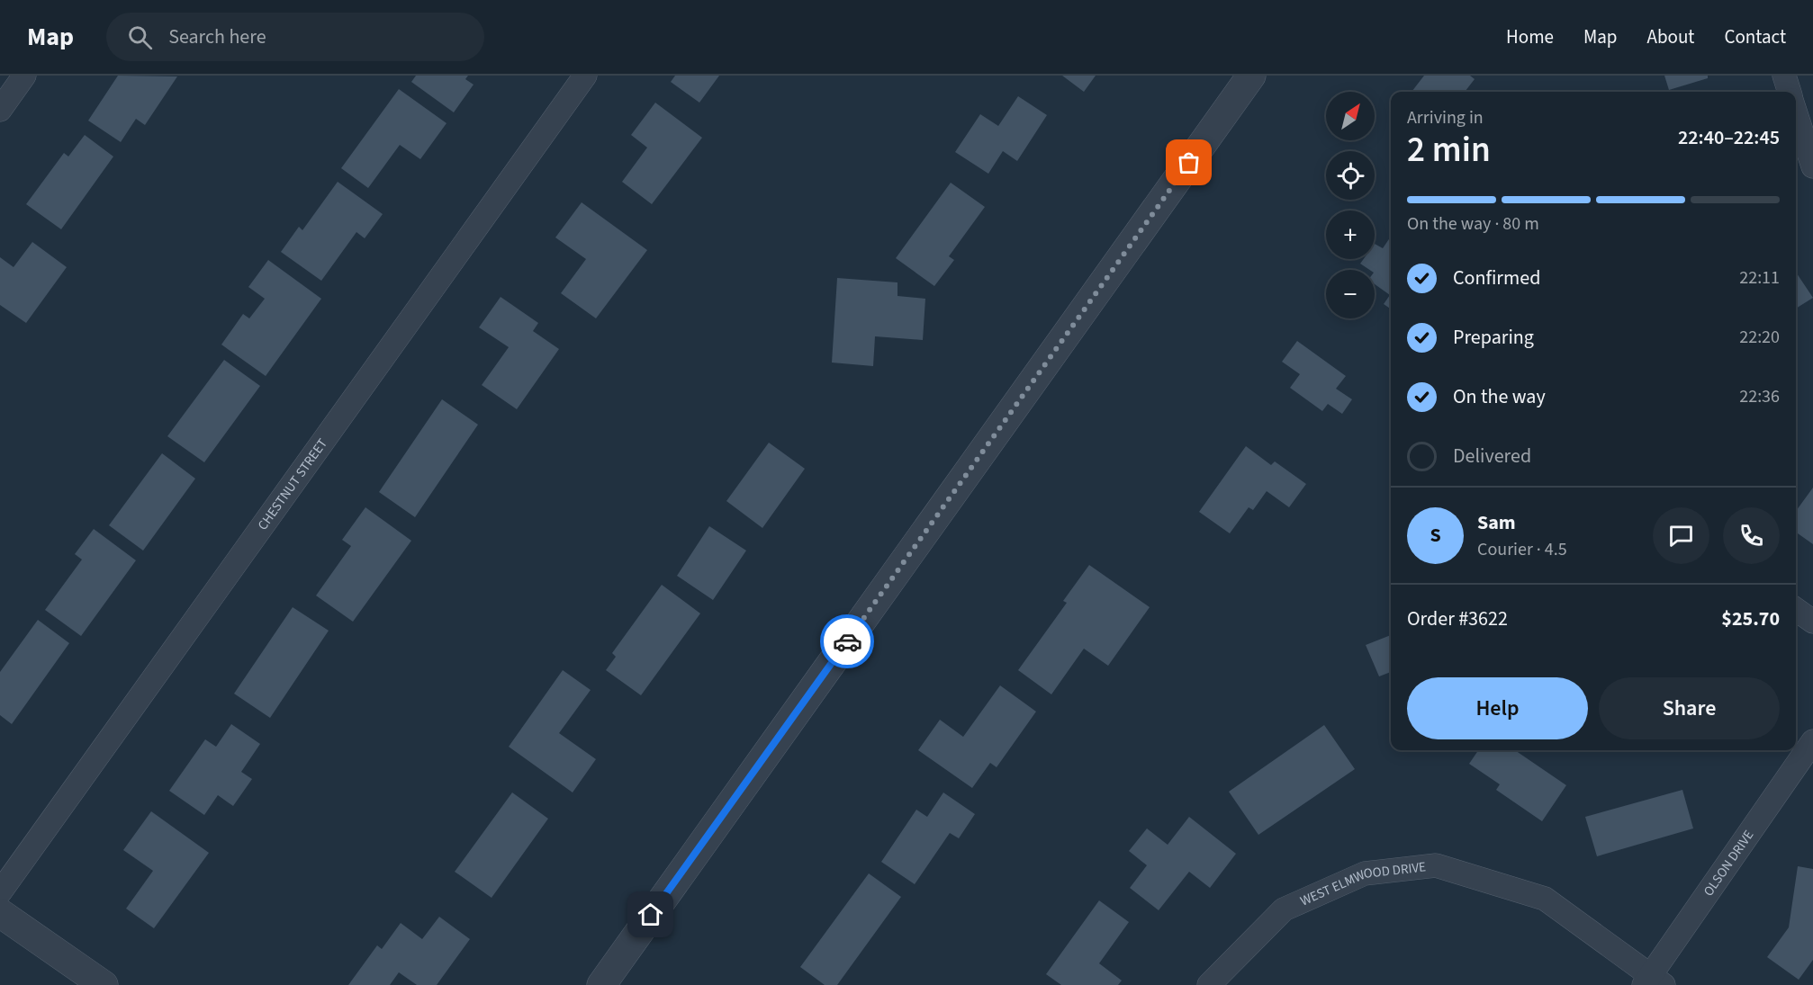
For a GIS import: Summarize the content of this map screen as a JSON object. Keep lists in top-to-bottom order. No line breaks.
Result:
{"streets":{"street":["CHESTNUT STREET","OLSON DRIVE","WEST ELMWOOD DRIVE"]},"crossings":[["OLSON DRIVE","WEST ELMWOOD DRIVE"]],"north":"top right","page":{"header":"Map","search":"Search here","nav":["Home","Map","About","Contact"],"map_buttons":["+","−"],"heading":["2 min","Arriving in","22:40–22:45"],"panel":["Sam","Courier · 4.5","Order #3622","$25.70"],"bar":"On the way · 80 m","list":[["Confirmed","22:11"],["Preparing","22:20"],["On the way","22:36"],"Delivered"],"round":"S","buttons":["Help","Share"]}}
